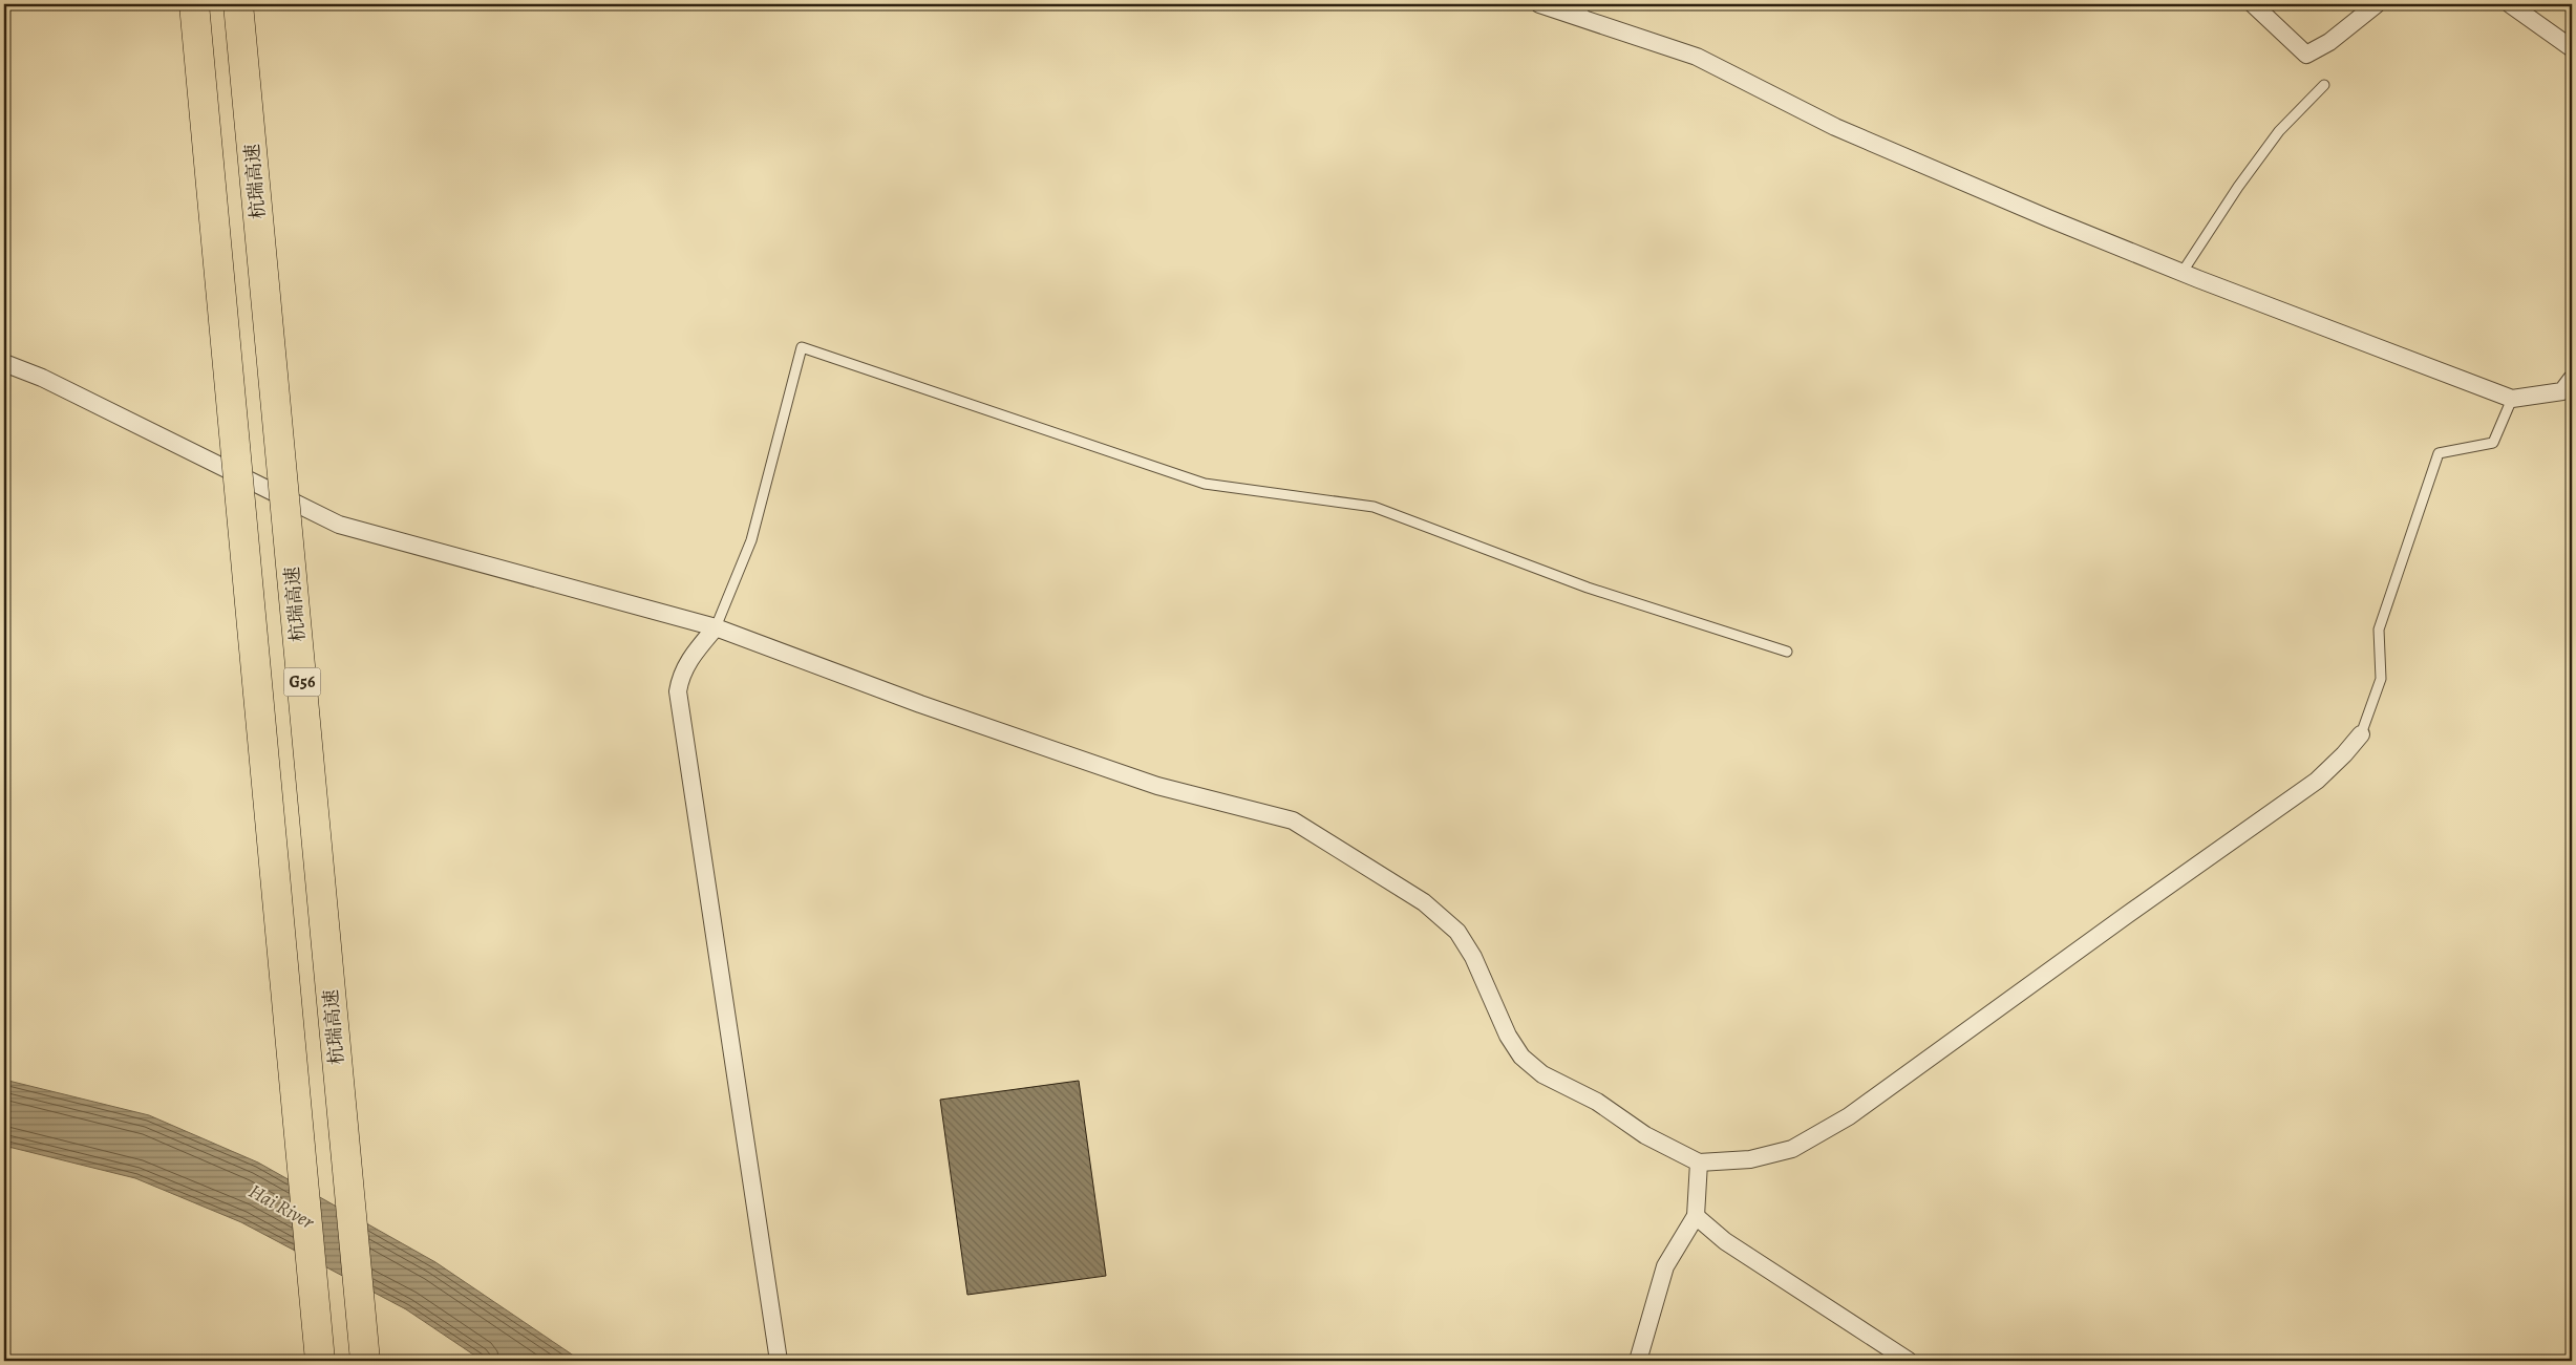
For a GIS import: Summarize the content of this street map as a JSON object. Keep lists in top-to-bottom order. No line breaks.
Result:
{"streets":{"highway":["杭瑞高速","G56"]},"water":["Hai River"]}
